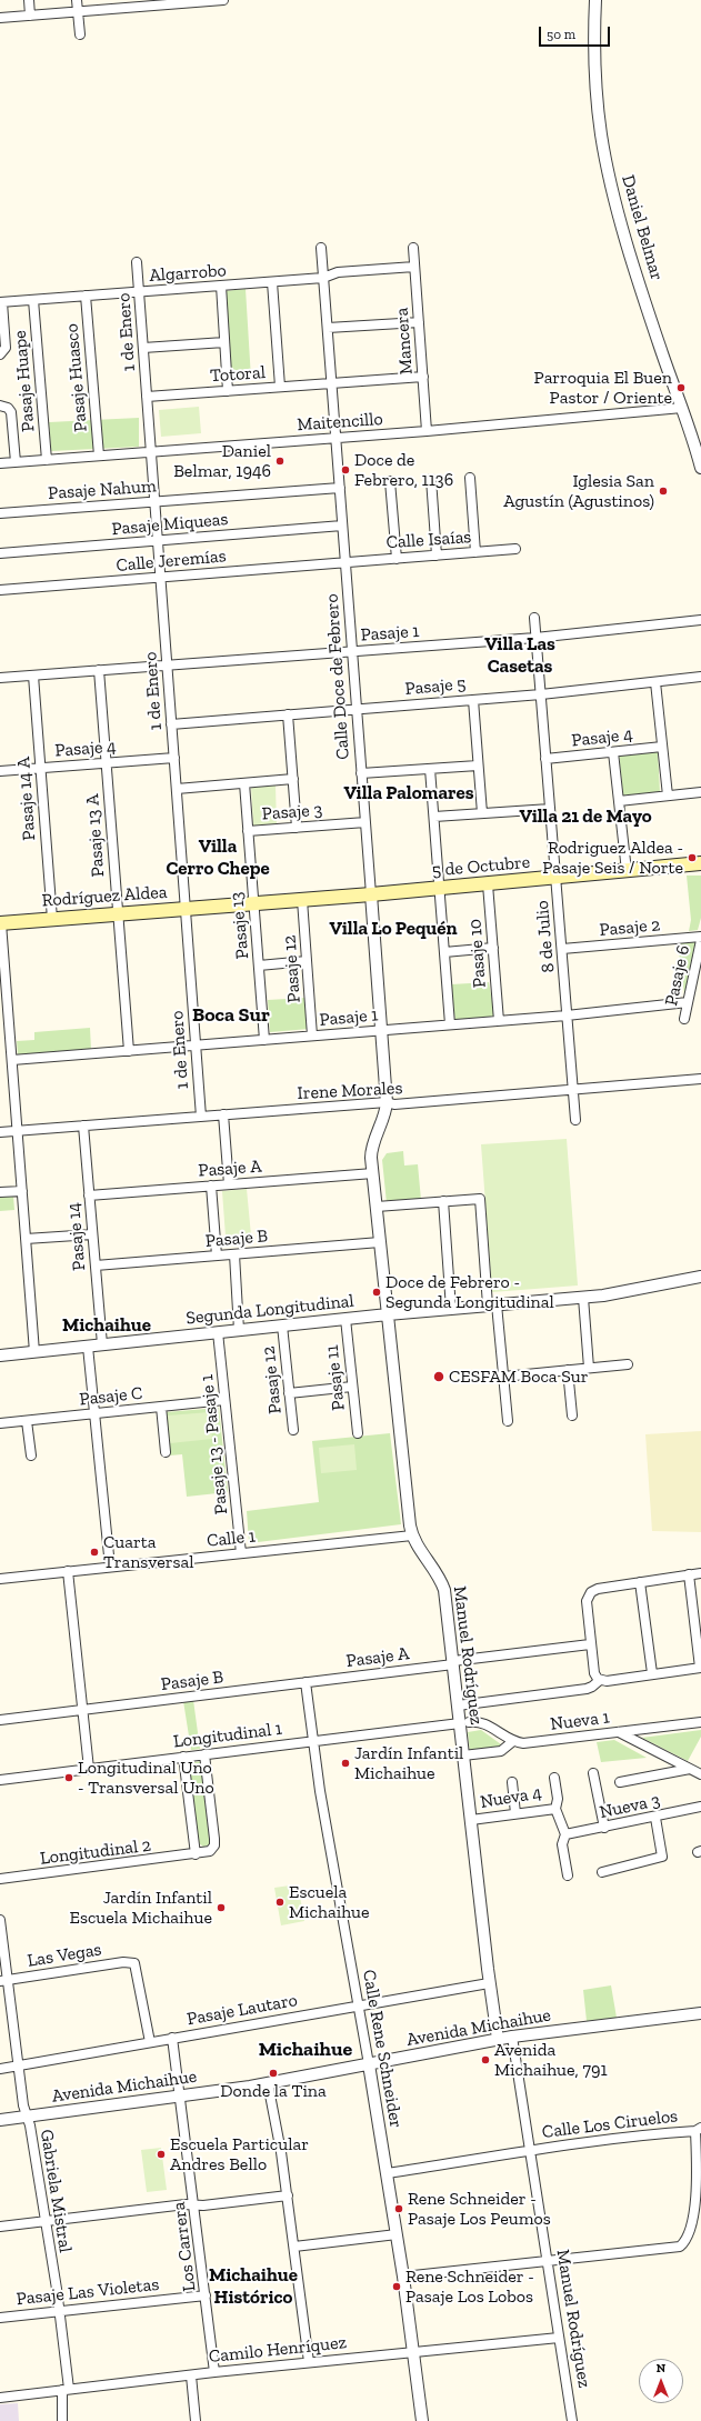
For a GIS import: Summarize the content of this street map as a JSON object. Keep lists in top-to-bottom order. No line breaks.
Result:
{"streets":{"main road":["5 de Octubre","Rodríguez Aldea"],"street":["Daniel Belmar","Algarrobo","1 de Enero","Mancera","Totoral","Pasaje Huasco","Pasaje Huape","Maitencillo","Pasaje Nahum","Pasaje Miqueas","Calle Isaías","Calle Jeremías","Pasaje 1","Calle Doce de Febrero","Pasaje 5","Pasaje 4","Pasaje 14 A","Pasaje 3","Pasaje 13 A","Pasaje 13","Pasaje 2","8 de Julio","Pasaje 10","Pasaje 12","Pasaje 6","Irene Morales","Pasaje A","Pasaje 14","Pasaje B","Segunda Longitudinal","Pasaje 11","Pasaje C","Pasaje 13 - Pasaje 1","Calle 1","Manuel Rodríguez","Nueva 1","Longitudinal 1","Nueva 4","Nueva 3","Longitudinal 2","Las Vegas","Pasaje Lautaro","Avenida Michaihue","Calle Rene Schneider","Calle Los Ciruelos","Gabriela Mistral","Los Carrera","Pasaje Las Violetas","Camilo Henríquez"]},"crossings":[["Daniel Belmar","Maitencillo"],["Algarrobo","1 de Enero"],["Algarrobo","Mancera"],["Algarrobo","Pasaje Huasco"],["Algarrobo","Pasaje Huape"],["Algarrobo","Calle Doce de Febrero"],["1 de Enero","Totoral"],["1 de Enero","Maitencillo"],["1 de Enero","Pasaje Nahum"],["1 de Enero","Pasaje Miqueas"],["1 de Enero","Calle Jeremías"],["1 de Enero","Pasaje 1"],["1 de Enero","Pasaje 5"],["1 de Enero","Pasaje 4"],["1 de Enero","Rodríguez Aldea"],["1 de Enero","Irene Morales"],["Mancera","Totoral"],["Mancera","Maitencillo"],["Totoral","Calle Doce de Febrero"],["Pasaje Huasco","Maitencillo"],["Pasaje Huape","Maitencillo"],["Maitencillo","Calle Doce de Febrero"],["Pasaje Nahum","Calle Doce de Febrero"],["Pasaje Miqueas","Calle Doce de Febrero"],["Calle Isaías","Calle Jeremías"],["Calle Isaías","Calle Doce de Febrero"],["Calle Jeremías","Calle Doce de Febrero"],["Pasaje 1","Calle Doce de Febrero"],["Pasaje 1","Pasaje 14 A"],["Pasaje 1","Pasaje 13 A"],["Pasaje 1","Pasaje 13"],["Pasaje 1","8 de Julio"],["Pasaje 1","Pasaje 10"],["Pasaje 1","Pasaje 12"],["Pasaje 1","Pasaje 6"],["Calle Doce de Febrero","Pasaje 5"],["Calle Doce de Febrero","Pasaje 3"],["Calle Doce de Febrero","5 de Octubre"],["Calle Doce de Febrero","Rodríguez Aldea"],["Calle Doce de Febrero","Irene Morales"],["Calle Doce de Febrero","Manuel Rodríguez"],["Pasaje 5","8 de Julio"],["Pasaje 4","Pasaje 14 A"],["Pasaje 4","Pasaje 13 A"],["Pasaje 4","8 de Julio"],["Pasaje 14 A","Rodríguez Aldea"],["Pasaje 3","Pasaje 13"],["Pasaje 13 A","Rodríguez Aldea"],["5 de Octubre","Rodríguez Aldea"],["5 de Octubre","8 de Julio"],["5 de Octubre","Pasaje 10"],["Rodríguez Aldea","Pasaje 13"],["Rodríguez Aldea","Pasaje 12"],["Pasaje 2","8 de Julio"],["Pasaje 2","Pasaje 6"],["8 de Julio","Irene Morales"],["Pasaje 12","Segunda Longitudinal"],["Irene Morales","Pasaje 14"],["Irene Morales","Manuel Rodríguez"],["Pasaje A","Pasaje 14"],["Pasaje A","Pasaje B"],["Pasaje A","Manuel Rodríguez"],["Pasaje A","Calle Rene Schneider"],["Pasaje 14","Pasaje B"],["Pasaje 14","Segunda Longitudinal"],["Pasaje B","Manuel Rodríguez"],["Pasaje B","Calle Rene Schneider"],["Segunda Longitudinal","Pasaje 11"],["Segunda Longitudinal","Pasaje 13 - Pasaje 1"],["Segunda Longitudinal","Manuel Rodríguez"],["Pasaje C","Pasaje 13 - Pasaje 1"],["Pasaje 13 - Pasaje 1","Calle 1"],["Calle 1","Manuel Rodríguez"],["Manuel Rodríguez","Nueva 1"],["Manuel Rodríguez","Longitudinal 1"],["Manuel Rodríguez","Nueva 4"],["Manuel Rodríguez","Pasaje Lautaro"],["Manuel Rodríguez","Avenida Michaihue"],["Manuel Rodríguez","Calle Los Ciruelos"],["Manuel Rodríguez","Camilo Henríquez"],["Nueva 1","Longitudinal 1"],["Longitudinal 1","Longitudinal 2"],["Longitudinal 1","Calle Rene Schneider"],["Las Vegas","Pasaje Lautaro"],["Las Vegas","Gabriela Mistral"],["Pasaje Lautaro","Calle Rene Schneider"],["Pasaje Lautaro","Gabriela Mistral"],["Pasaje Lautaro","Los Carrera"],["Avenida Michaihue","Calle Rene Schneider"],["Avenida Michaihue","Gabriela Mistral"],["Avenida Michaihue","Los Carrera"],["Calle Rene Schneider","Calle Los Ciruelos"],["Calle Rene Schneider","Camilo Henríquez"],["Gabriela Mistral","Pasaje Las Violetas"],["Gabriela Mistral","Camilo Henríquez"],["Los Carrera","Pasaje Las Violetas"],["Los Carrera","Camilo Henríquez"]],"districts":["Villa Las Casetas","Villa Palomares","Villa 21 de Mayo","Villa Cerro Chepe","Villa Lo Pequén","Boca Sur","Michaihue","Michaihue","Michaihue Histórico"],"places":["Parroquia El Buen Pastor / Oriente","Daniel Belmar, 1946","Doce de Febrero, 1136","Iglesia San Agustín (Agustinos)","Rodriguez Aldea - Pasaje Seis / Norte","Doce de Febrero - Segunda Longitudinal","CESFAM Boca Sur","Cuarta Transversal","Jardín Infantil Michaihue","Longitudinal Uno - Transversal Uno","Escuela Michaihue","Jardín Infantil Escuela Michaihue","Avenida Michaihue, 791","Donde la Tina","Escuela Particular Andres Bello","Rene Schneider - Pasaje Los Peumos","Rene Schneider - Pasaje Los Lobos"],"scale_bar":"50 m","north":"top"}
